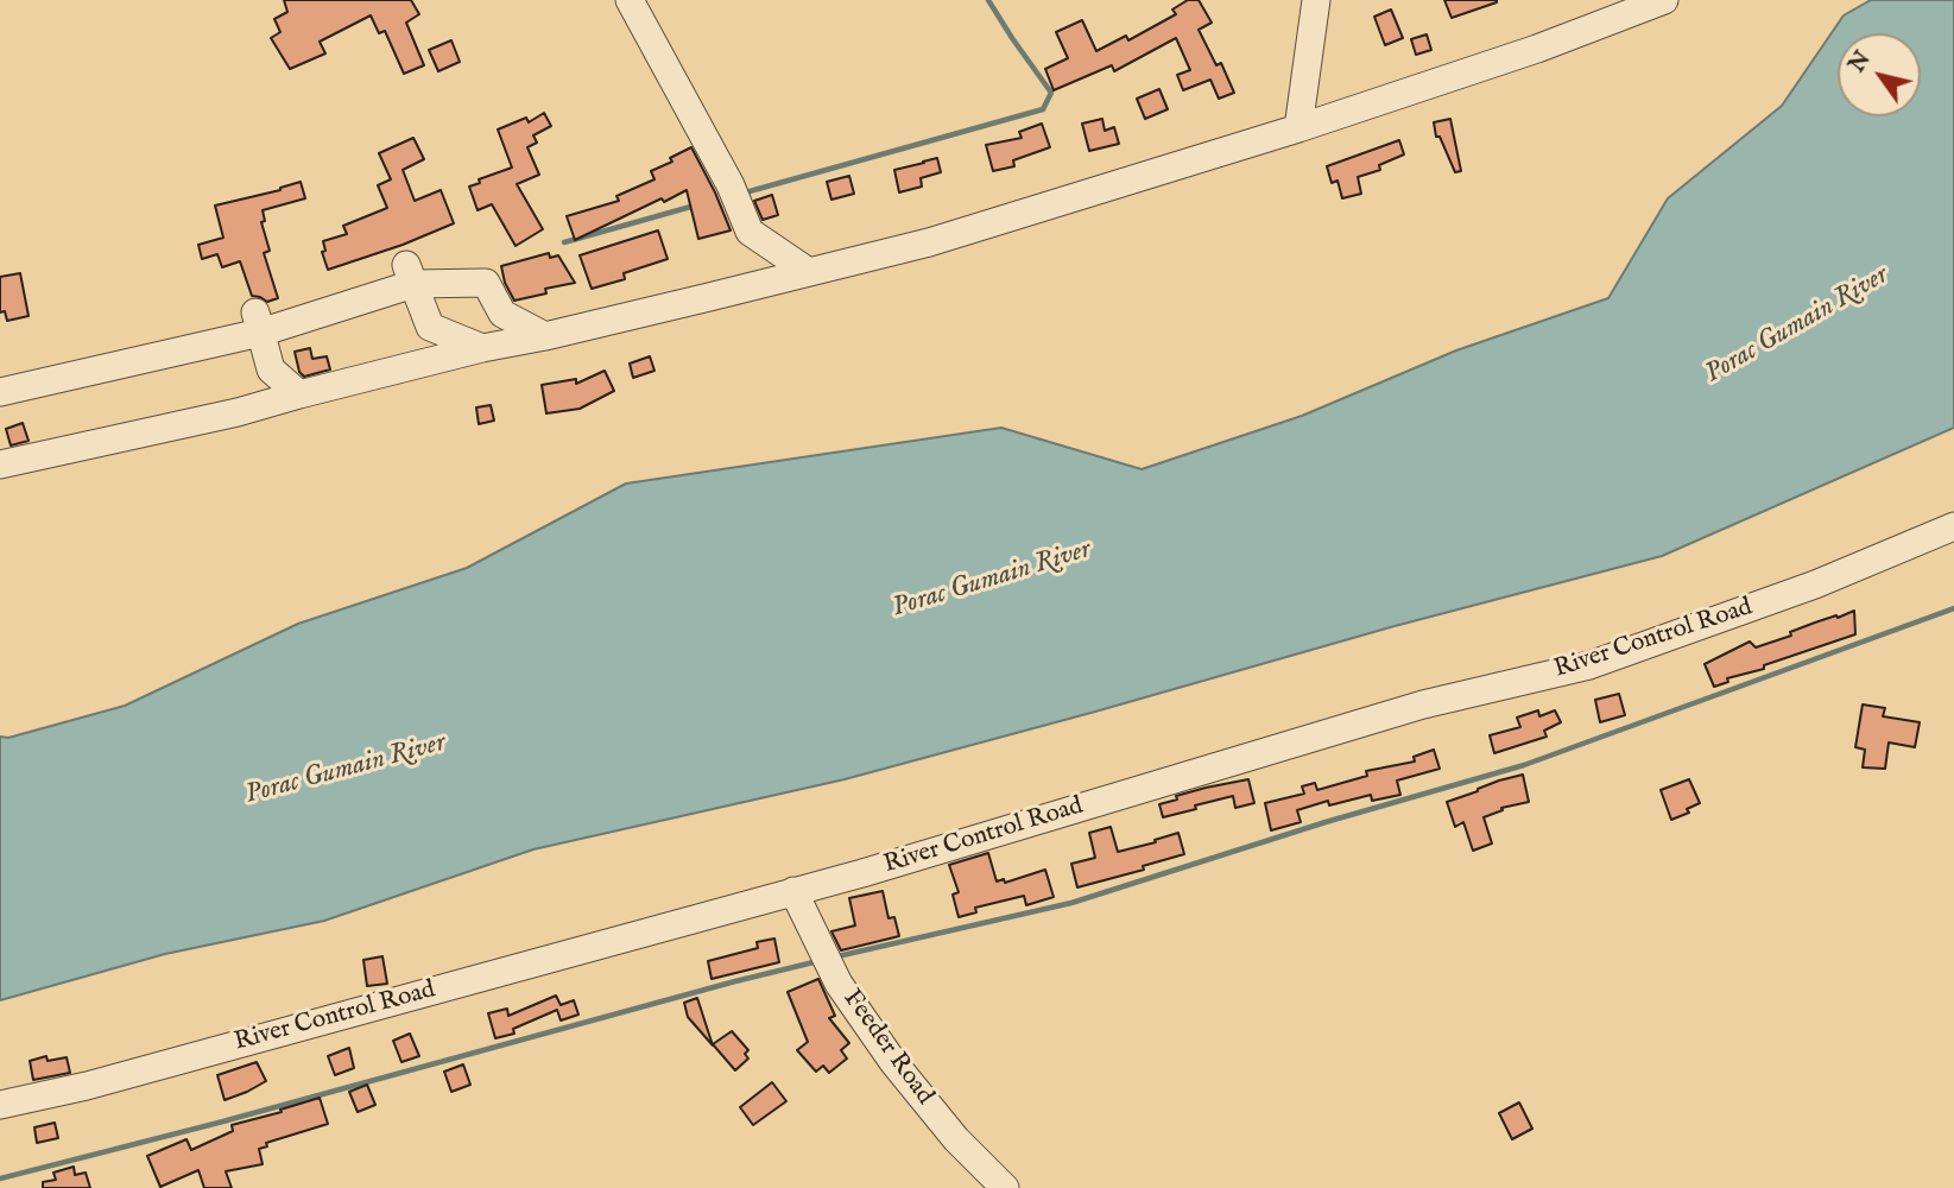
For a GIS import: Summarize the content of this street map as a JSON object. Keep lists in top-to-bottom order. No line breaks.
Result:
{"streets":{"street":["River Control Road","Feeder Road"]},"crossings":[["River Control Road","Feeder Road"]],"water":["Porac Gumain River"],"north":"top left"}
